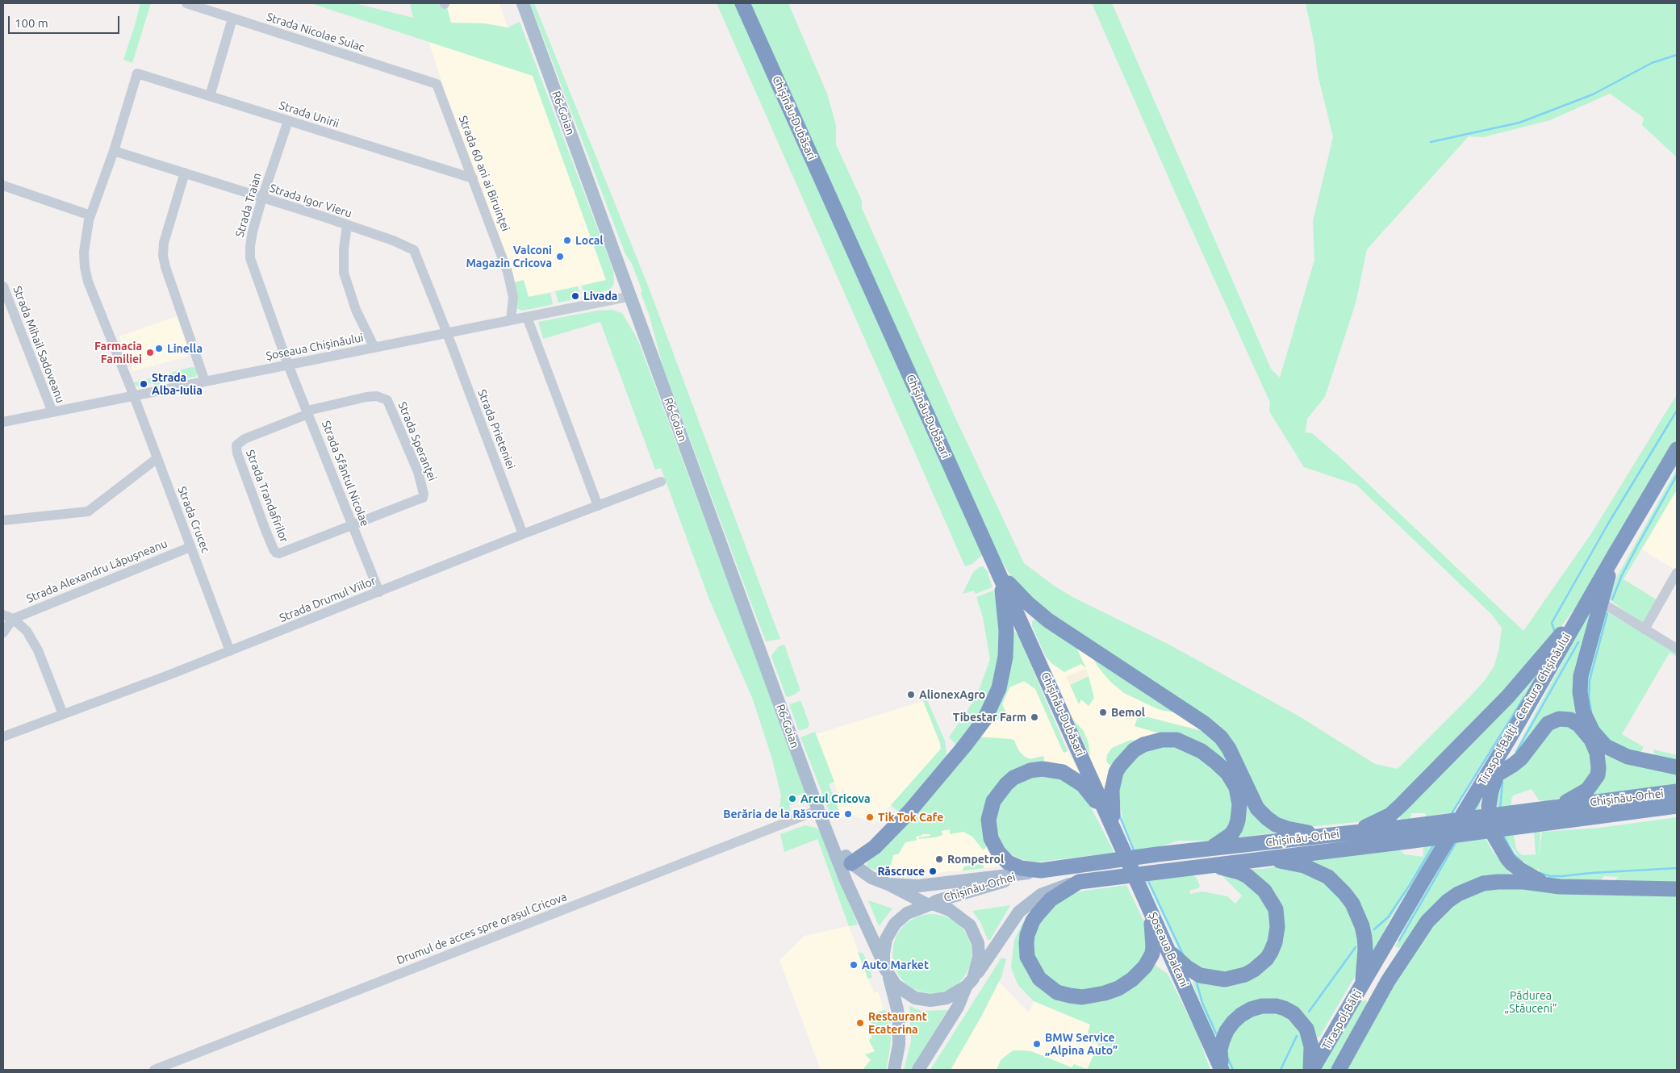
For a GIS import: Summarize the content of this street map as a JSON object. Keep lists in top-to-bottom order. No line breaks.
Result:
{"streets":{"highway":["Chișinău-Dubăsari","Tiraspol-Bălți - Centura Chișinăului","Chișinău-Orhei","Șoseaua Balcani","Tiraspol-Bălți"],"main road":["R6-Goian"],"street":["Strada Nicolae Sulac","Strada Unirii","Strada 60 ani ai Biruinței","Strada Igor Vieru","Strada Traian","Strada Mihail Sadoveanu","Șoseaua Chișinăului","Strada Prieteniei","Strada Speranţei","Strada Sfântul Nicolae","Strada Trandafirilor","Strada Crucec","Strada Alexandru Lăpușneanu","Strada Drumul Viilor","Drumul de acces spre orașul Cricova"]},"crossings":[["Strada Nicolae Sulac","Strada 60 ani ai Biruinței"],["R6-Goian","Șoseaua Chișinăului"],["R6-Goian","Chișinău-Orhei"],["R6-Goian","Drumul de acces spre orașul Cricova"],["Strada Unirii","Strada 60 ani ai Biruinței"],["Strada Unirii","Strada Igor Vieru"],["Strada Unirii","Strada Traian"],["Chișinău-Dubăsari","Șoseaua Balcani"],["Strada 60 ani ai Biruinței","Șoseaua Chișinăului"],["Strada Igor Vieru","Strada Traian"],["Strada Igor Vieru","Șoseaua Chișinăului"],["Strada Igor Vieru","Strada Prieteniei"],["Strada Traian","Șoseaua Chișinăului"],["Strada Traian","Strada Sfântul Nicolae"],["Strada Mihail Sadoveanu","Șoseaua Chișinăului"],["Șoseaua Chișinăului","Strada Prieteniei"],["Șoseaua Chișinăului","Strada Sfântul Nicolae"],["Șoseaua Chișinăului","Strada Crucec"],["Strada Prieteniei","Strada Drumul Viilor"],["Strada Speranţei","Strada Sfântul Nicolae"],["Strada Speranţei","Strada Trandafirilor"],["Strada Sfântul Nicolae","Strada Trandafirilor"],["Strada Sfântul Nicolae","Strada Drumul Viilor"],["Strada Crucec","Strada Alexandru Lăpușneanu"],["Strada Crucec","Strada Drumul Viilor"],["Tiraspol-Bălți - Centura Chișinăului","Tiraspol-Bălți"]],"parks":["Pădurea „Stăuceni”"],"places":["Local","Valconi Magazin Cricova","Livada","Linella","Farmacia Familiei","Strada Alba-Iulia","AlionexAgro","Bemol","Tibestar Farm","Arcul Cricova","Berăria de la Răscruce","Tik Tok Cafe","Rompetrol","Răscruce","Auto Market","Restaurant Ecaterina","BMW Service „Alpina Auto”"],"scale_bar":"100 m"}
